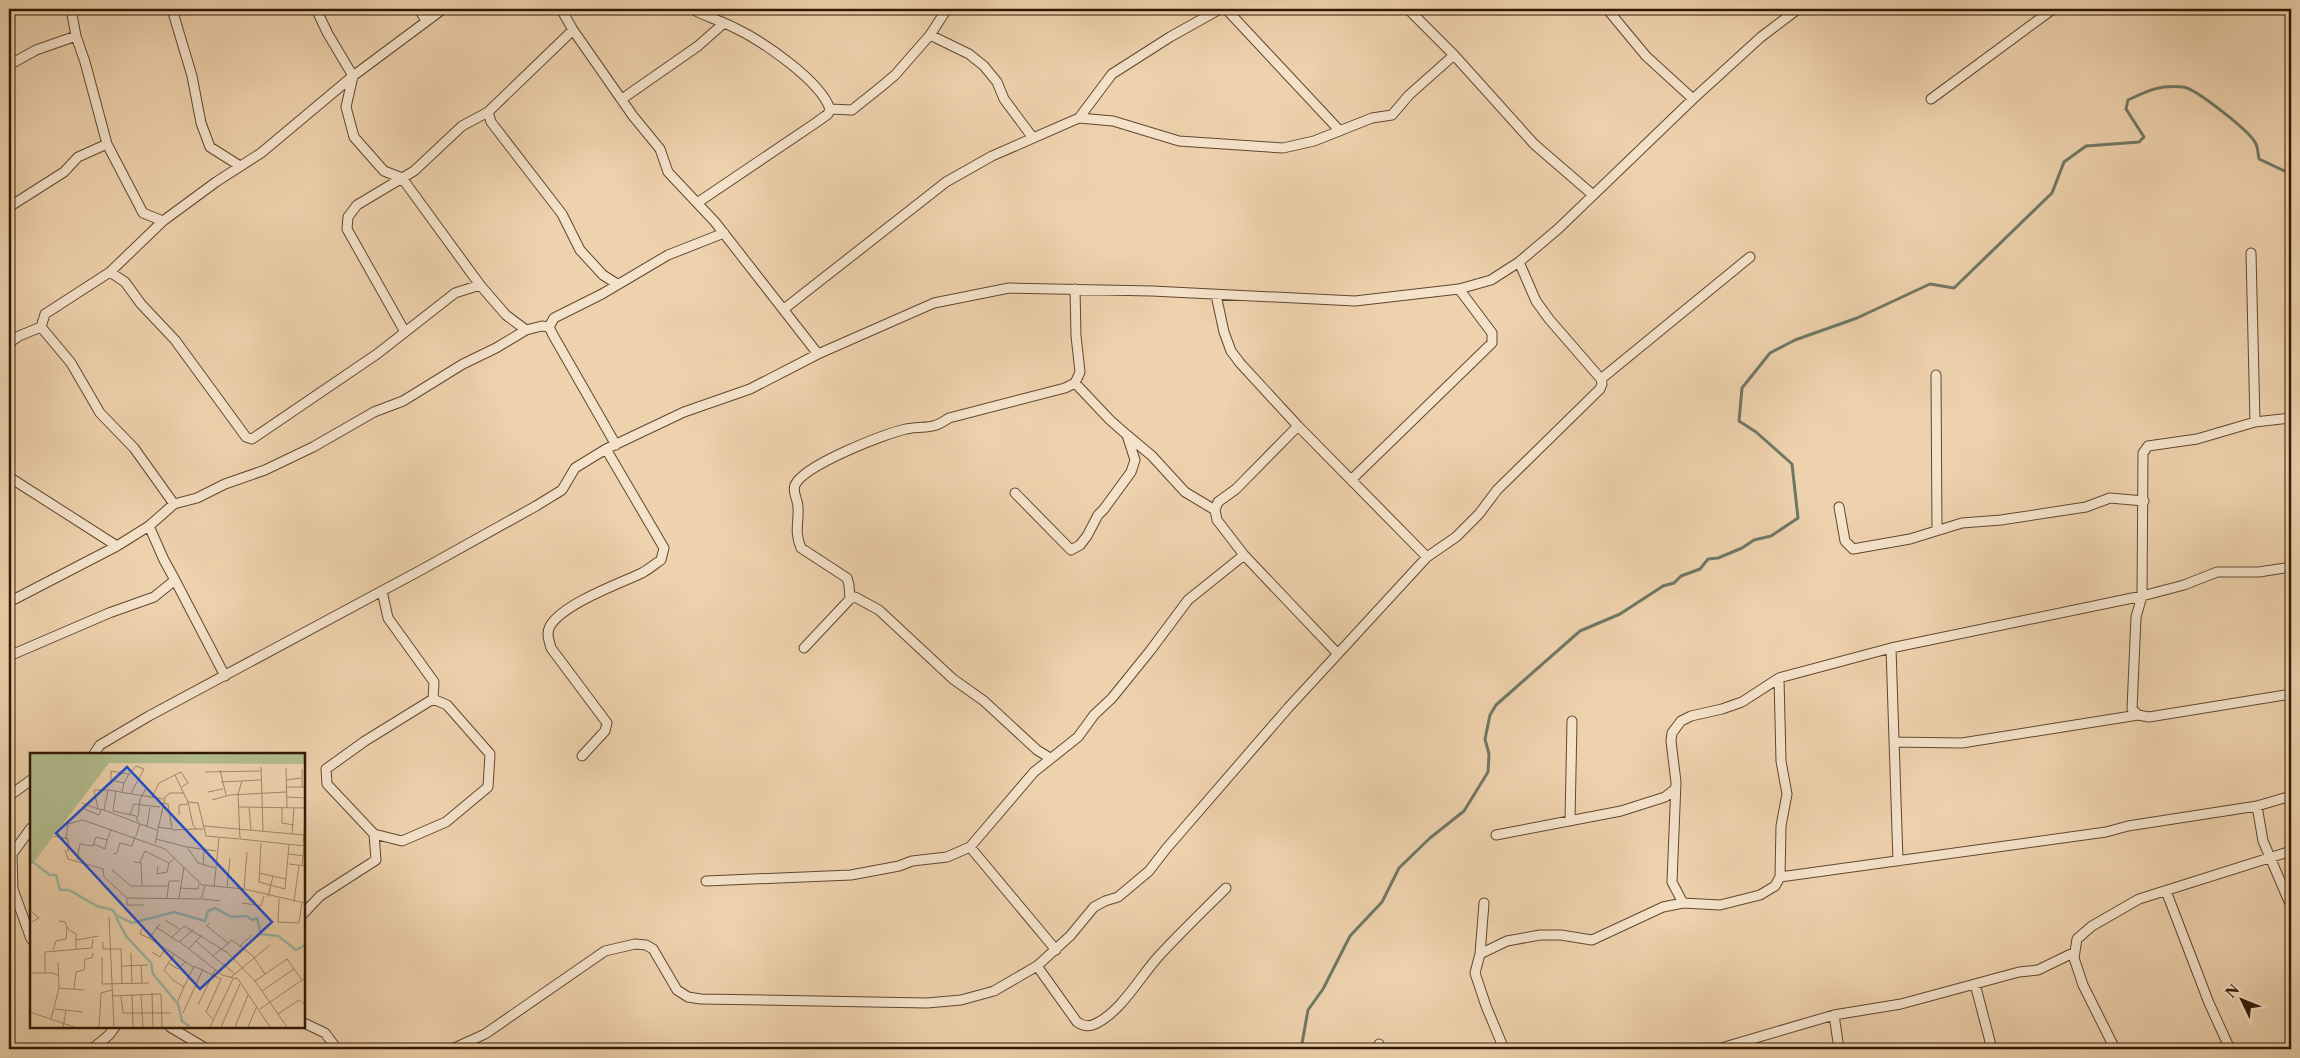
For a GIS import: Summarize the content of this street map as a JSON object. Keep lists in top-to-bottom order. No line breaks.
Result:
{"north":"top left"}
